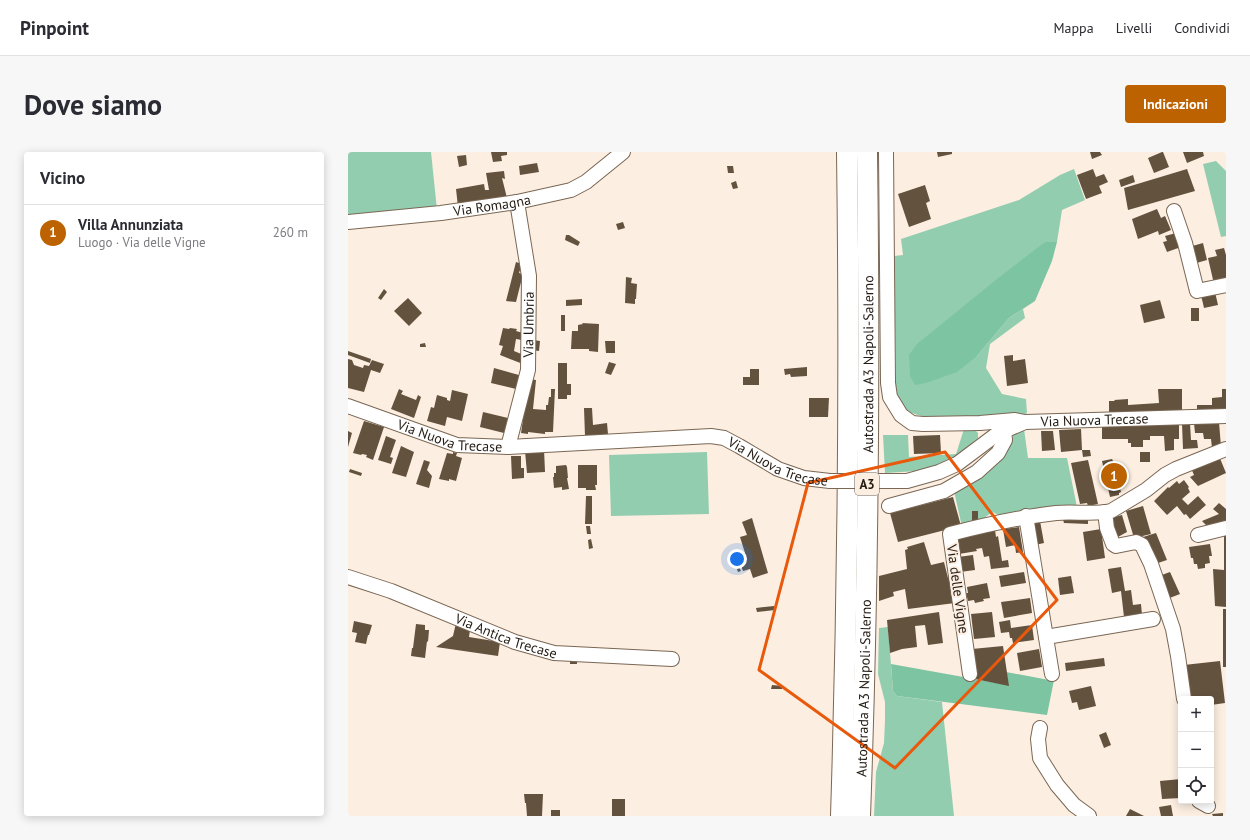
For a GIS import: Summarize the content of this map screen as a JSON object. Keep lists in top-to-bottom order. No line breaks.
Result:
{"streets":{"highway":["Autostrada A3 Napoli-Salerno","A3"],"street":["Via Romagna","Via Umbria","Via Nuova Trecase","Via delle Vigne","Via Antica Trecase"]},"crossings":[["Via Romagna","Via Umbria"],["Via Umbria","Via Nuova Trecase"]],"page":{"header":"Pinpoint","nav":["Mappa","Livelli","Condividi"],"buttons":"Indicazioni","title":"Dove siamo","heading":"Vicino","list":[{"mark":"1","name":"Villa Annunziata","note":"Luogo · Via delle Vigne","value":"260 m"}],"pins":"1","map_buttons":["+","−"]}}
